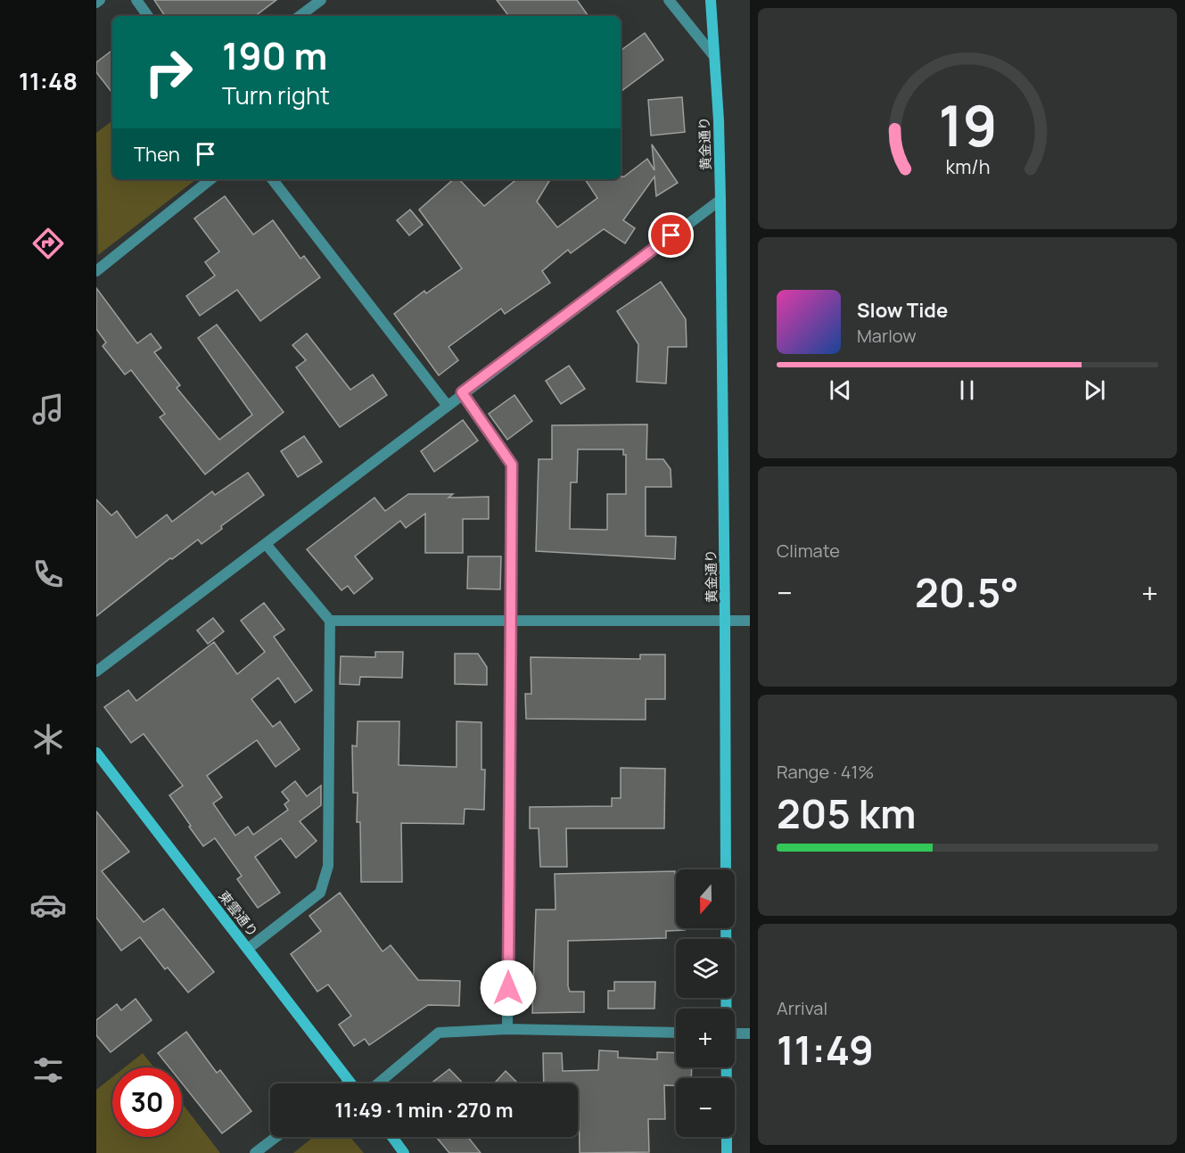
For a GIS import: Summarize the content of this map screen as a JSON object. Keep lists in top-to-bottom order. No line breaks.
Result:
{"streets":{"street":["黄金通り","東雲通り"]},"north":"bottom","page":{"tabs":"11:48","turn":["190 m","Turn right"],"then":"Then","song":["Slow Tide","Marlow"],"tile":["Climate",["Range · 41%","205 km"],["Arrival","11:49"]],"heat":["−","20.5°","+"],"map_buttons":["+","−"],"limit":"30","trip":"11:49 · 1 min · 270 m","gauge":["19","km/h"]}}
